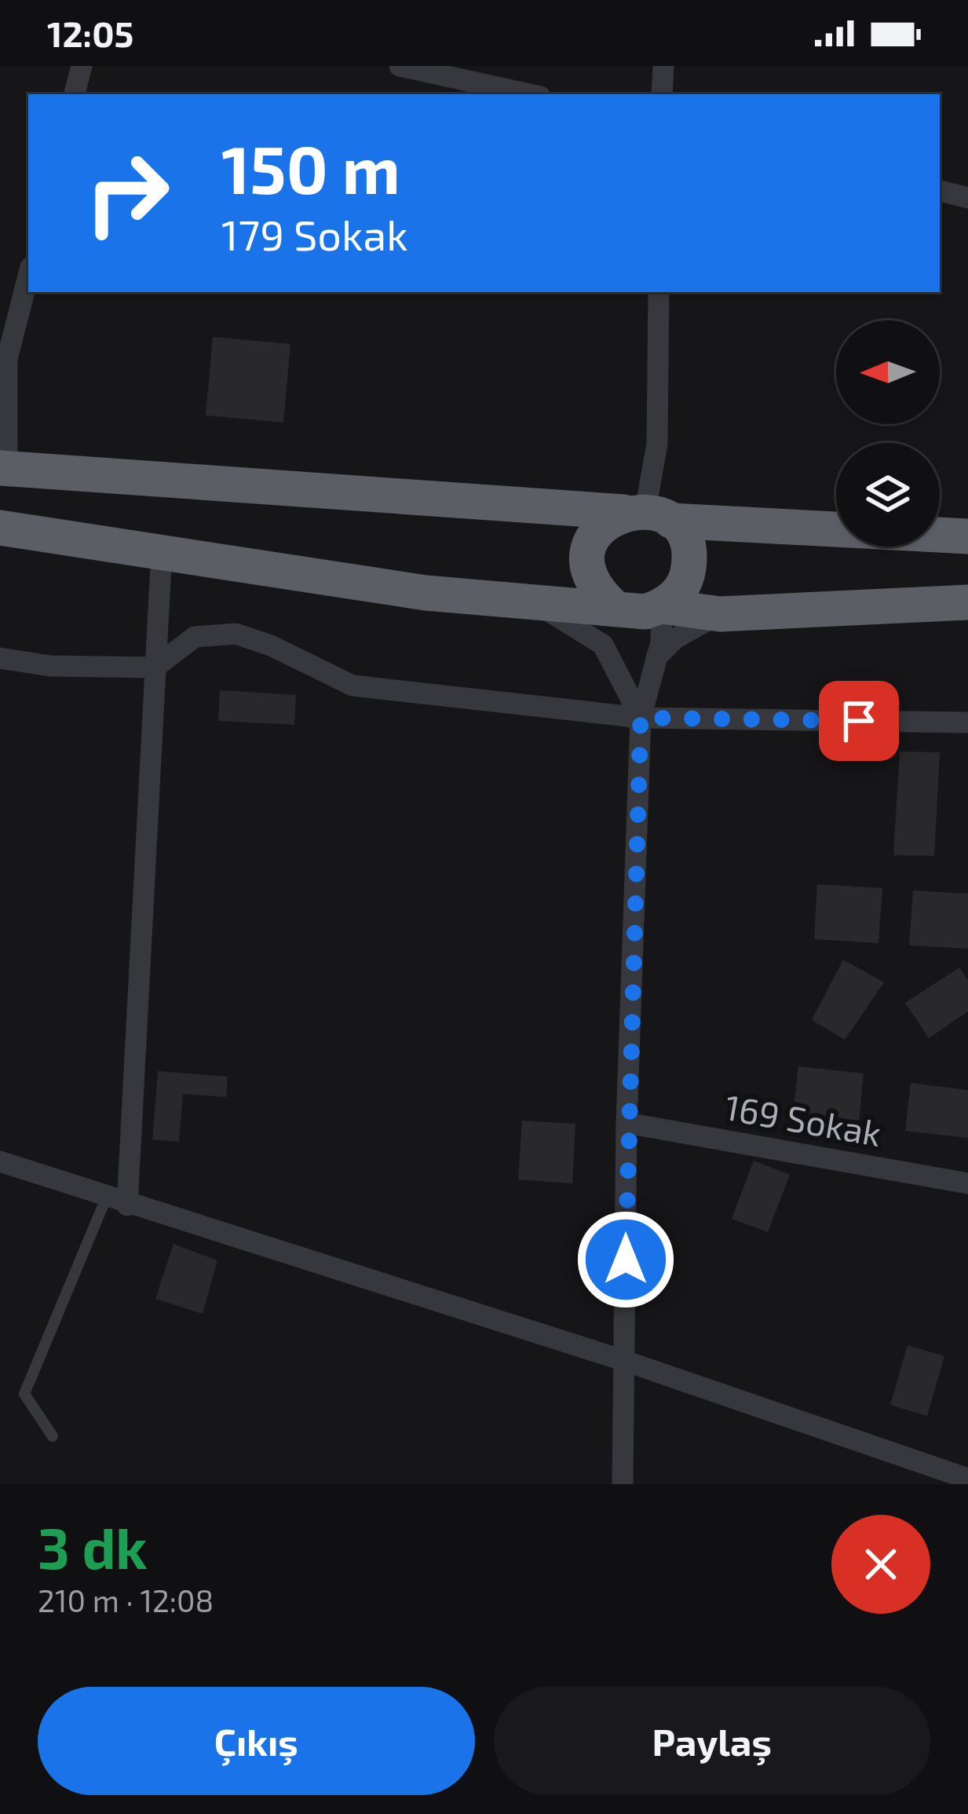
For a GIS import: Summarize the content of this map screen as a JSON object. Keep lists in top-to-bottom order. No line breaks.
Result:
{"streets":{"street":["169 Sokak"]},"north":"left","page":{"status":"12:05","turn":["150 m","179 Sokak"],"heading":["3 dk","210 m · 12:08"],"buttons":["Çıkış","Paylaş"]}}
